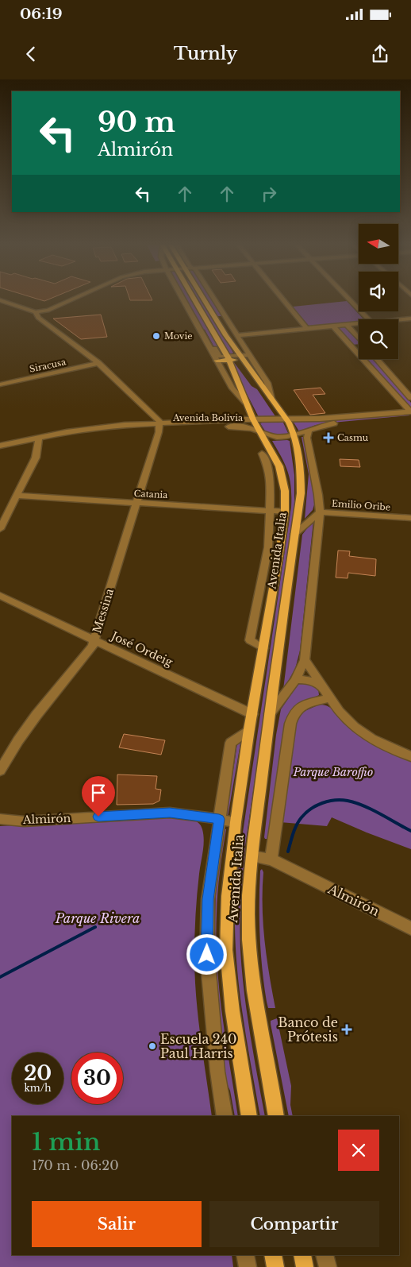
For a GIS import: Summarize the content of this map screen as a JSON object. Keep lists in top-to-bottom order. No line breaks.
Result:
{"streets":{"main road":["Avenida Italia"],"street":["Siracusa","Avenida Bolivia","Catania","Emilio Oribe","Messina","José Ordeig","Almirón"]},"crossings":[["Avenida Bolivia","Avenida Italia"],["Avenida Bolivia","Messina"],["Catania","Avenida Italia"],["Catania","Messina"],["Emilio Oribe","Avenida Italia"],["Avenida Italia","José Ordeig"],["Avenida Italia","Almirón"],["Messina","José Ordeig"]],"parks":["Parque Baroffio","Parque Rivera"],"places":{"other":["Movie","Escuela 240 Paul Harris"],"health":["Casmu","Banco de Prótesis"]},"north":"left","page":{"status":"06:19","header":"Turnly","turn":["90 m","Almirón"],"speed":"20 km/h","limit":"30","heading":["1 min","170 m · 06:20"],"buttons":["Salir","Compartir"]}}
